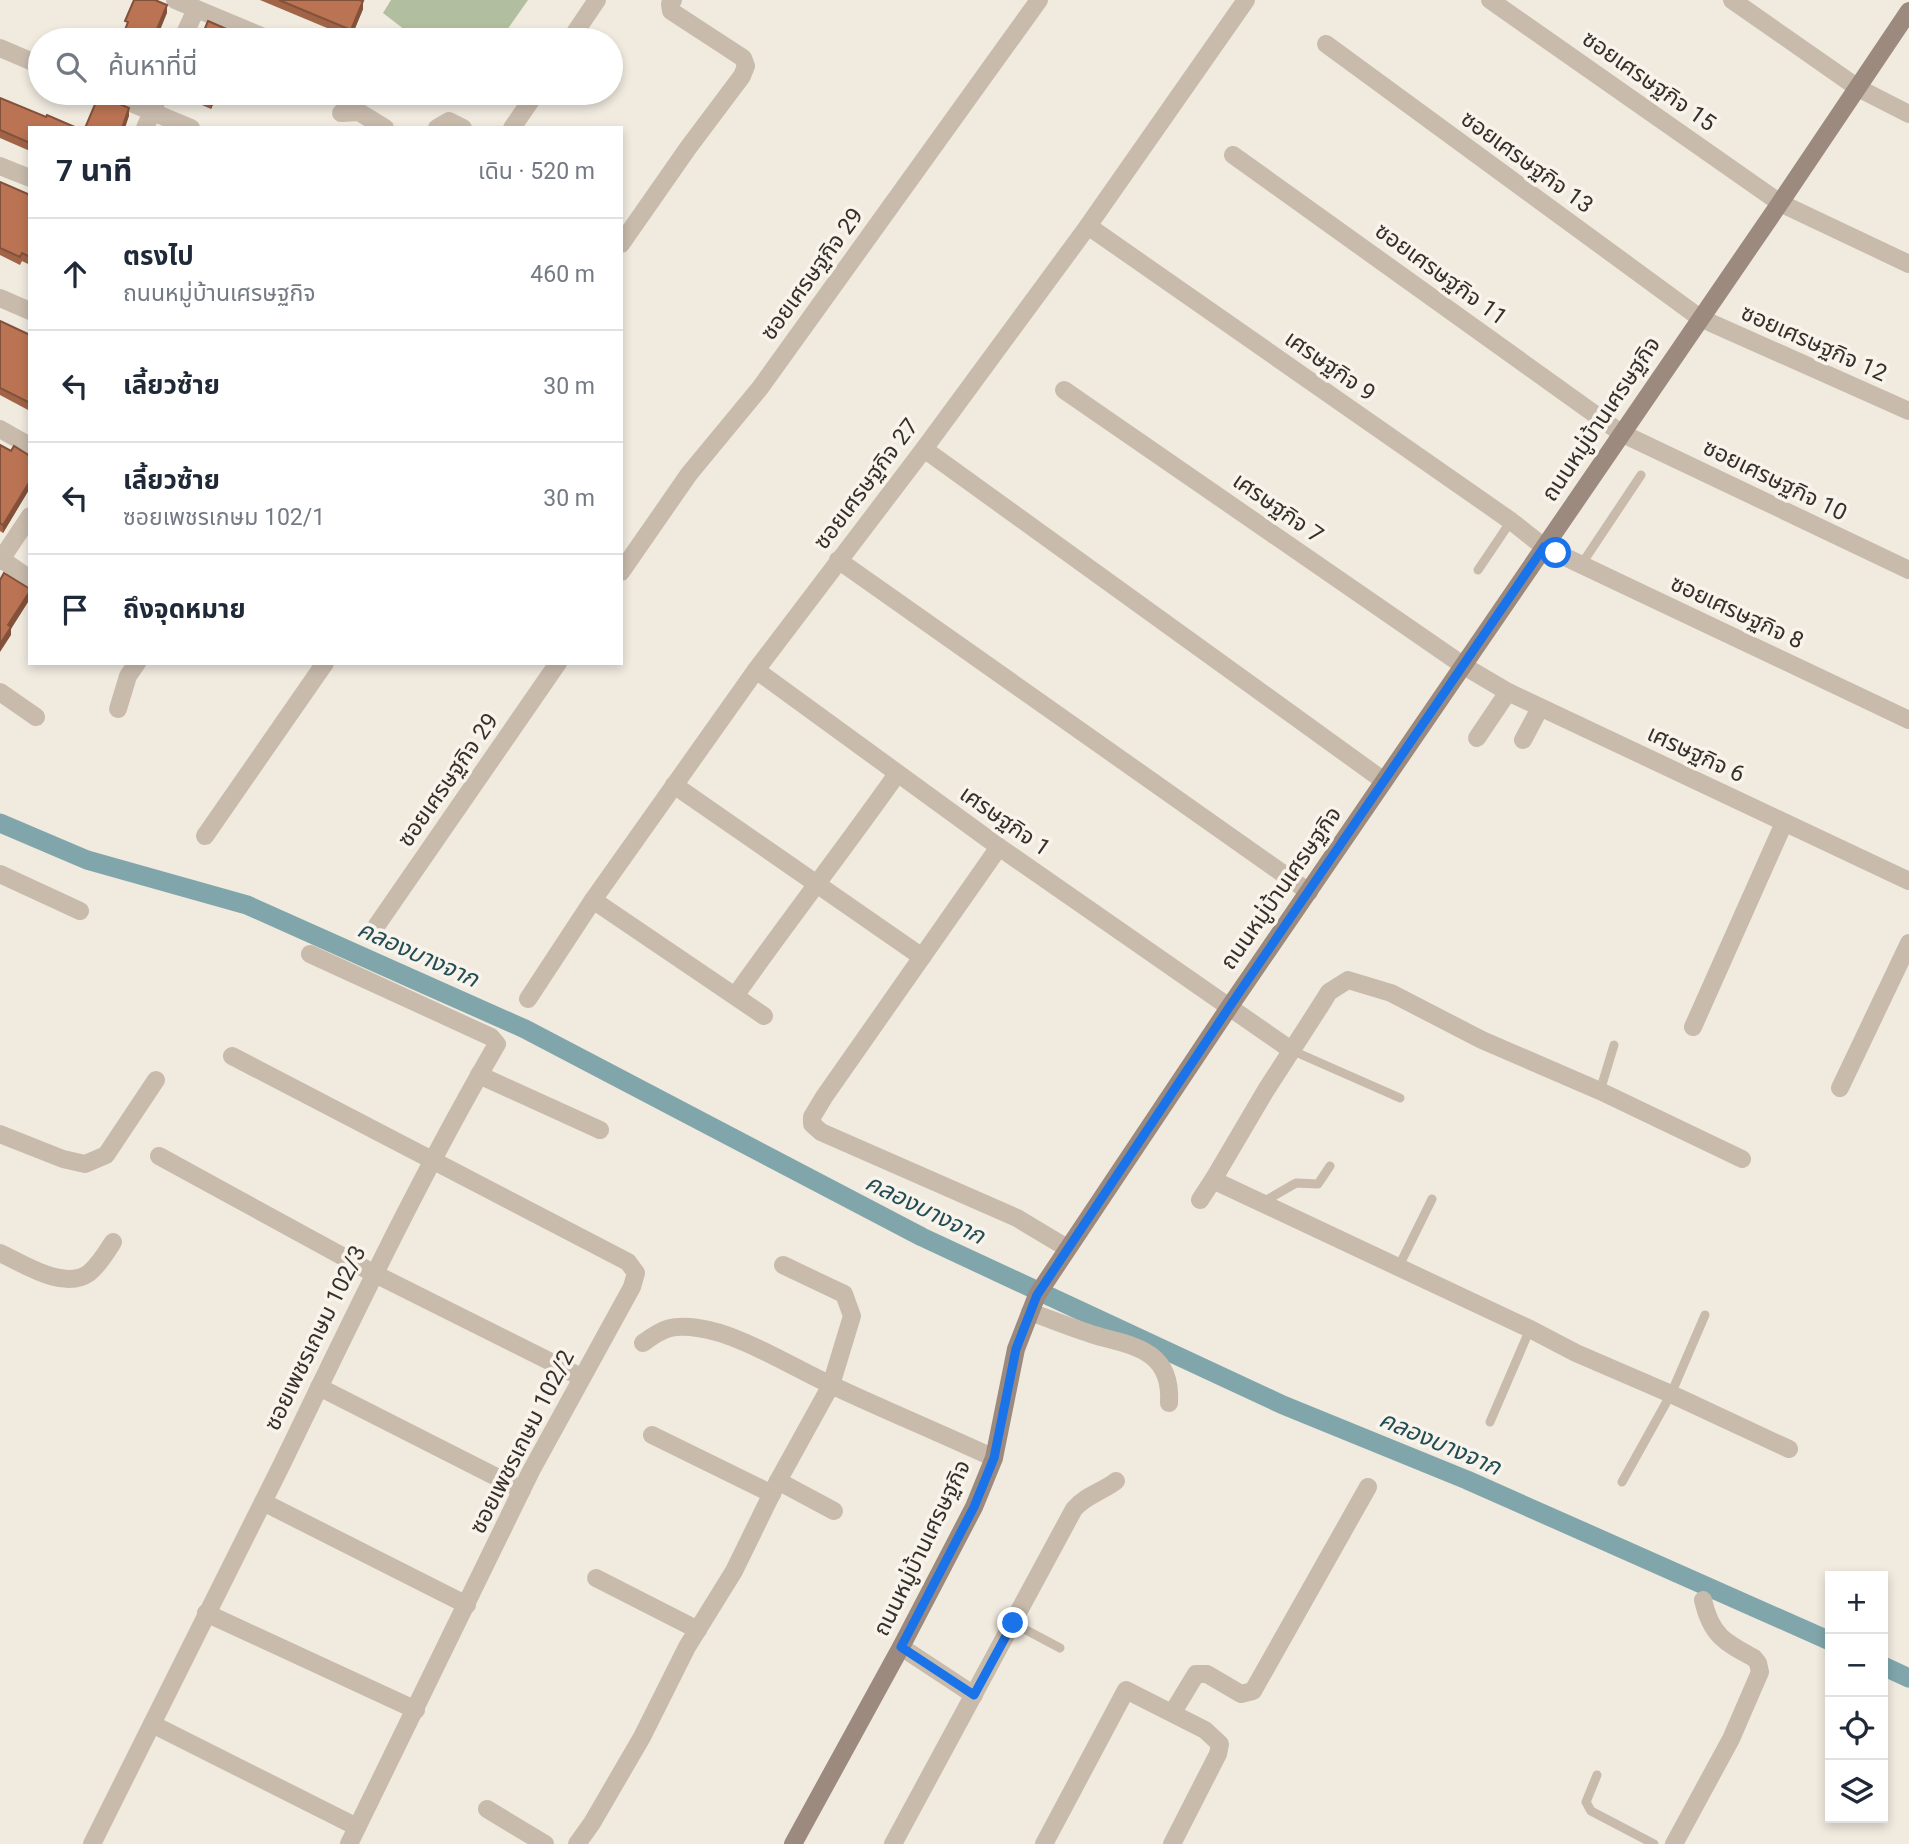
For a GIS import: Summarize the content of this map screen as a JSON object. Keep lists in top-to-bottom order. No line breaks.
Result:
{"streets":{"street":["ซอยเศรษฐกิจ 15","ซอยเศรษฐกิจ 13","ซอยเศรษฐกิจ 29","ซอยเศรษฐกิจ 11","ซอยเศรษฐกิจ 12","เศรษฐกิจ 9","ถนนหมู่บ้านเศรษฐกิจ","ซอยเศรษฐกิจ 10","ซอยเศรษฐกิจ 27","เศรษฐกิจ 7","ซอยเศรษฐกิจ 8","เศรษฐกิจ 6","เศรษฐกิจ 1","ซอยเพชรเกษม 102/3","ซอยเพชรเกษม 102/2"]},"crossings":[["ซอยเศรษฐกิจ 15","ถนนหมู่บ้านเศรษฐกิจ"],["ซอยเศรษฐกิจ 13","ซอยเศรษฐกิจ 12"],["ซอยเศรษฐกิจ 13","ถนนหมู่บ้านเศรษฐกิจ"],["ซอยเศรษฐกิจ 11","ถนนหมู่บ้านเศรษฐกิจ"],["ซอยเศรษฐกิจ 11","ซอยเศรษฐกิจ 10"],["ซอยเศรษฐกิจ 12","ถนนหมู่บ้านเศรษฐกิจ"],["เศรษฐกิจ 9","ถนนหมู่บ้านเศรษฐกิจ"],["เศรษฐกิจ 9","ซอยเศรษฐกิจ 27"],["เศรษฐกิจ 9","ซอยเศรษฐกิจ 8"],["ถนนหมู่บ้านเศรษฐกิจ","ซอยเศรษฐกิจ 10"],["ถนนหมู่บ้านเศรษฐกิจ","เศรษฐกิจ 7"],["ถนนหมู่บ้านเศรษฐกิจ","ซอยเศรษฐกิจ 8"],["ถนนหมู่บ้านเศรษฐกิจ","เศรษฐกิจ 6"],["ถนนหมู่บ้านเศรษฐกิจ","เศรษฐกิจ 1"],["ซอยเศรษฐกิจ 27","เศรษฐกิจ 1"],["เศรษฐกิจ 7","เศรษฐกิจ 6"],["ซอยเพชรเกษม 102/3","ซอยเพชรเกษม 102/2"]],"water":["คลองบางจาก"],"page":{"search":"ค้นหาที่นี่","heading":["7 นาที","เดิน · 520 m"],"list":[["ตรงไป","ถนนหมู่บ้านเศรษฐกิจ","460 m"],["เลี้ยวซ้าย","30 m"],["เลี้ยวซ้าย","ซอยเพชรเกษม 102/1","30 m"],"ถึงจุดหมาย"],"map_buttons":["+","−"]}}
